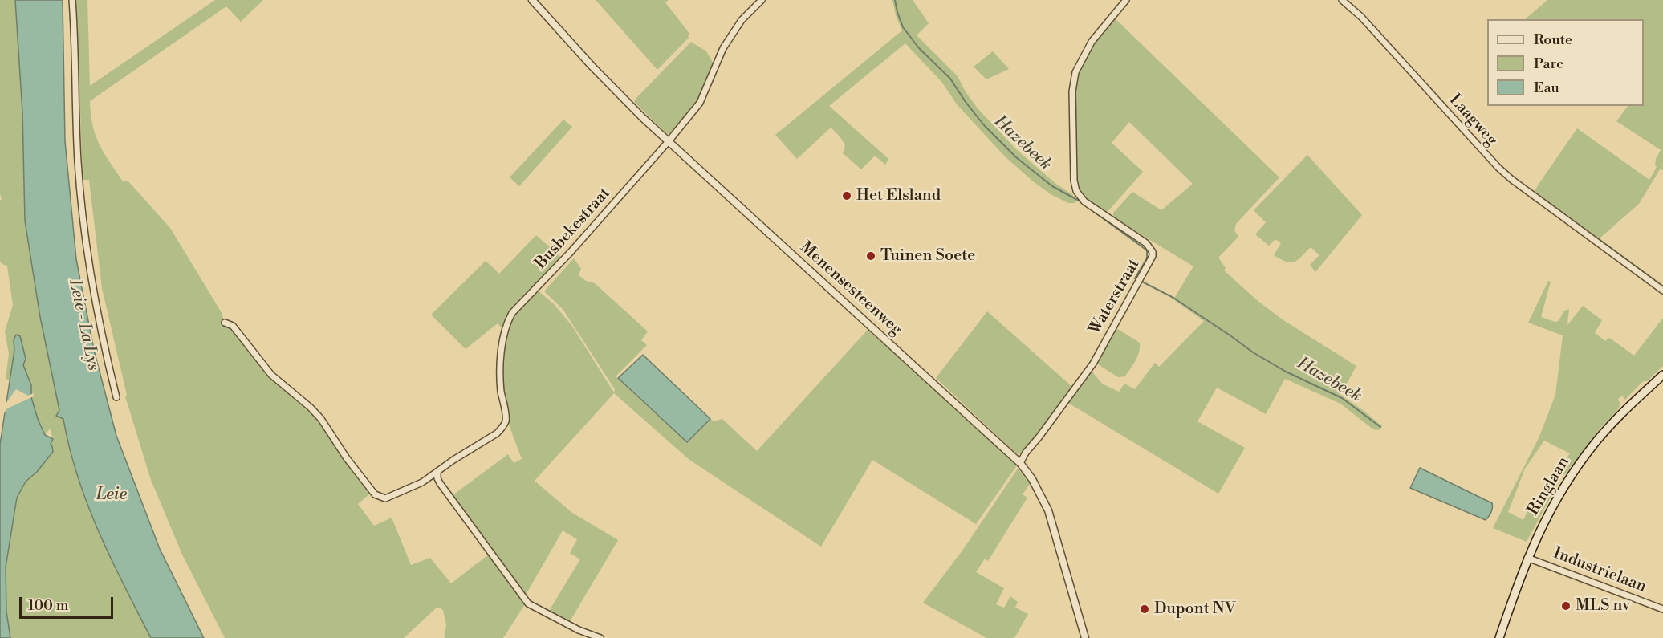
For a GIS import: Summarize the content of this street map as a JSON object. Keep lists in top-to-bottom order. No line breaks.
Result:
{"streets":{"main road":["Ringlaan"],"street":["Laagweg","Busbekestraat","Menensesteenweg","Waterstraat","Industrielaan"]},"crossings":[["Busbekestraat","Menensesteenweg"],["Menensesteenweg","Waterstraat"],["Ringlaan","Industrielaan"]],"water":["Hazebeek","Leie - La Lys","Leie"],"places":["Het Elsland","Tuinen Soete","MLS nv","Dupont NV"],"legend":["Route","Parc","Eau"],"scale_bar":"100 m"}
